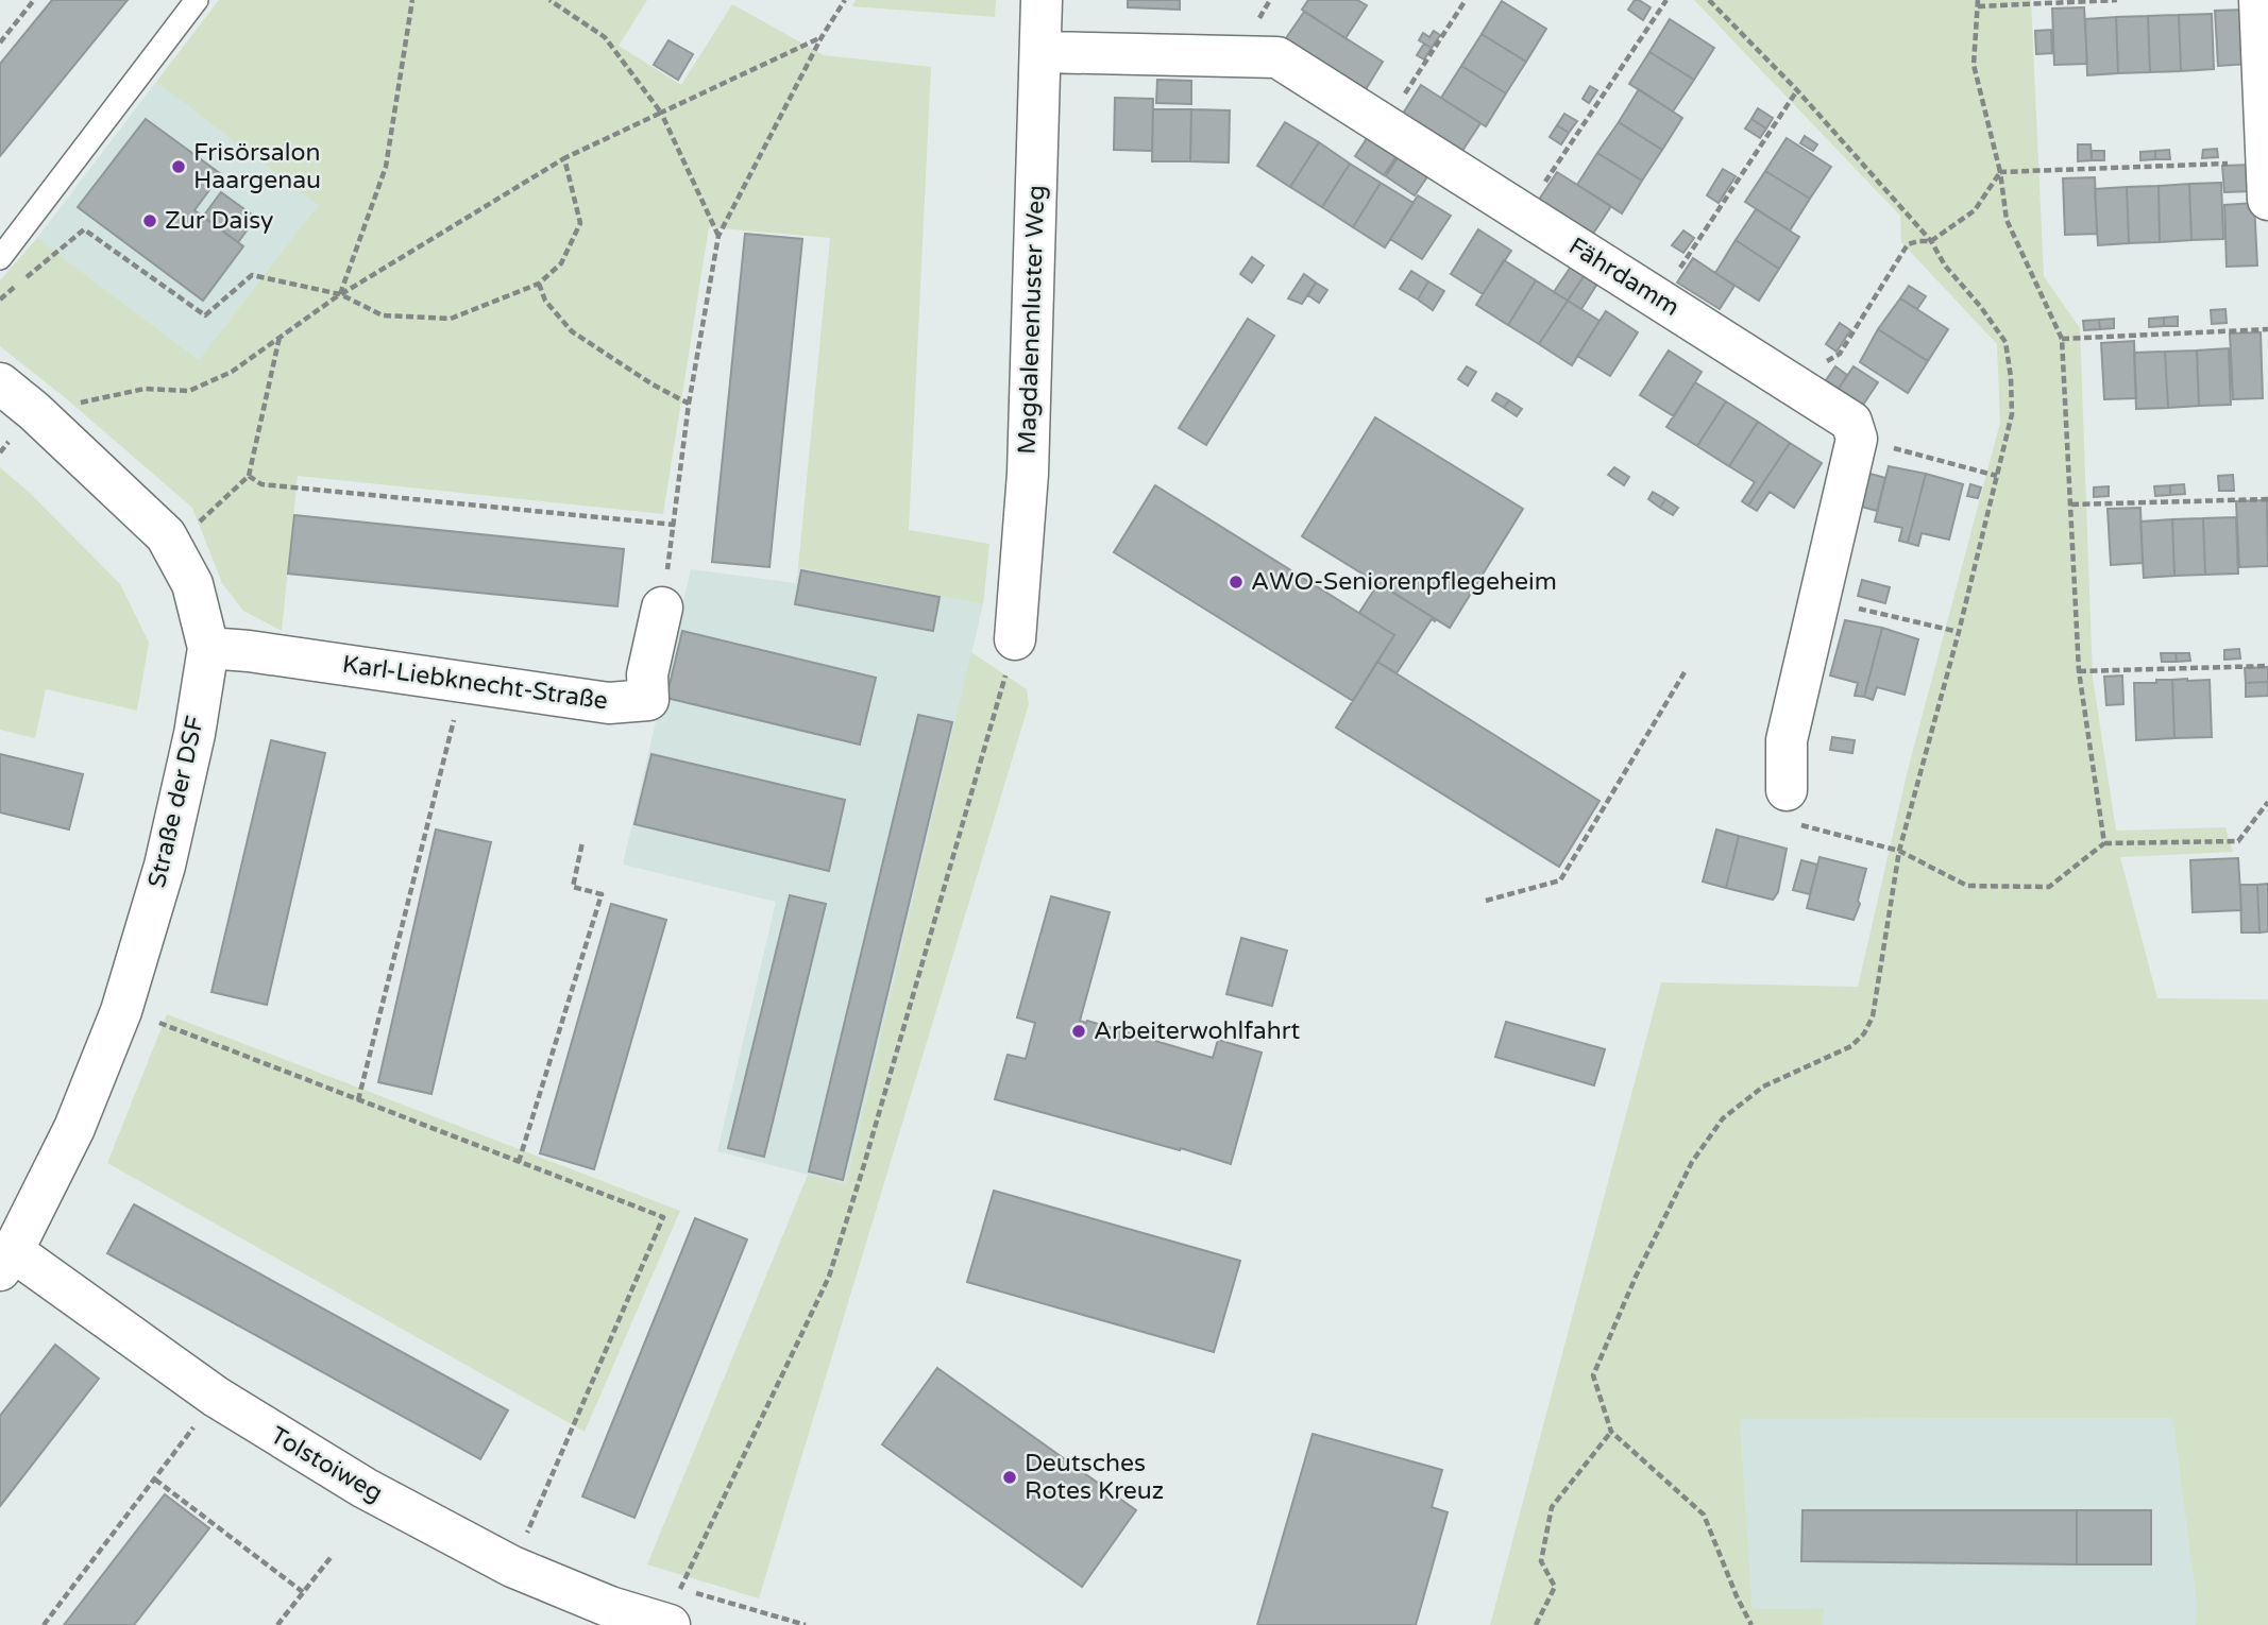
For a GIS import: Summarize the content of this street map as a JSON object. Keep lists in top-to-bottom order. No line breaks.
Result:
{"streets":{"street":["Fährdamm","Magdalenenluster Weg","Karl-Liebknecht-Straße","Straße der DSF","Tolstoiweg"]},"crossings":[["Fährdamm","Magdalenenluster Weg"],["Karl-Liebknecht-Straße","Straße der DSF"],["Straße der DSF","Tolstoiweg"]],"places":["Frisörsalon Haargenau","Zur Daisy","AWO-Seniorenpflegeheim","Arbeiterwohlfahrt","Deutsches Rotes Kreuz"]}
